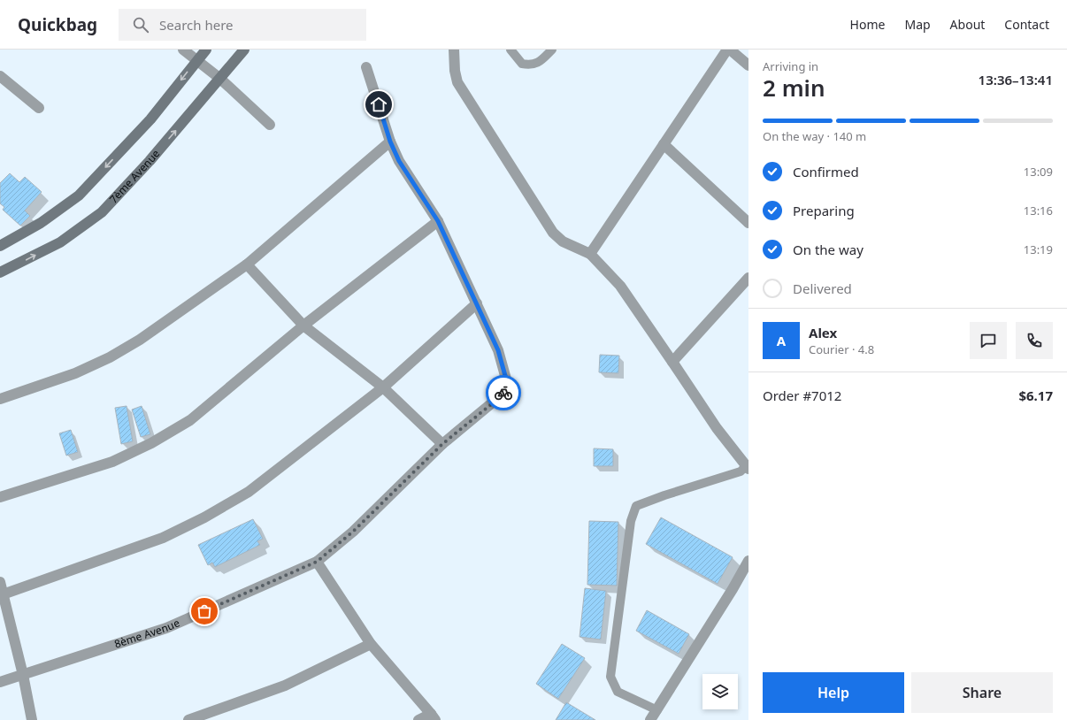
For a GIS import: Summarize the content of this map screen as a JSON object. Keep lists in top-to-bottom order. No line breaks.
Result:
{"streets":{"street":["7ème Avenue","8ème Avenue"]},"page":{"header":"Quickbag","search":"Search here","nav":["Home","Map","About","Contact"],"heading":["2 min","Arriving in","13:36–13:41"],"panel":["Alex","Courier · 4.8","Order #7012","$6.17"],"bar":"On the way · 140 m","list":[["Confirmed","13:09"],["Preparing","13:16"],["On the way","13:19"],"Delivered"],"round":"A","buttons":["Help","Share"]}}
